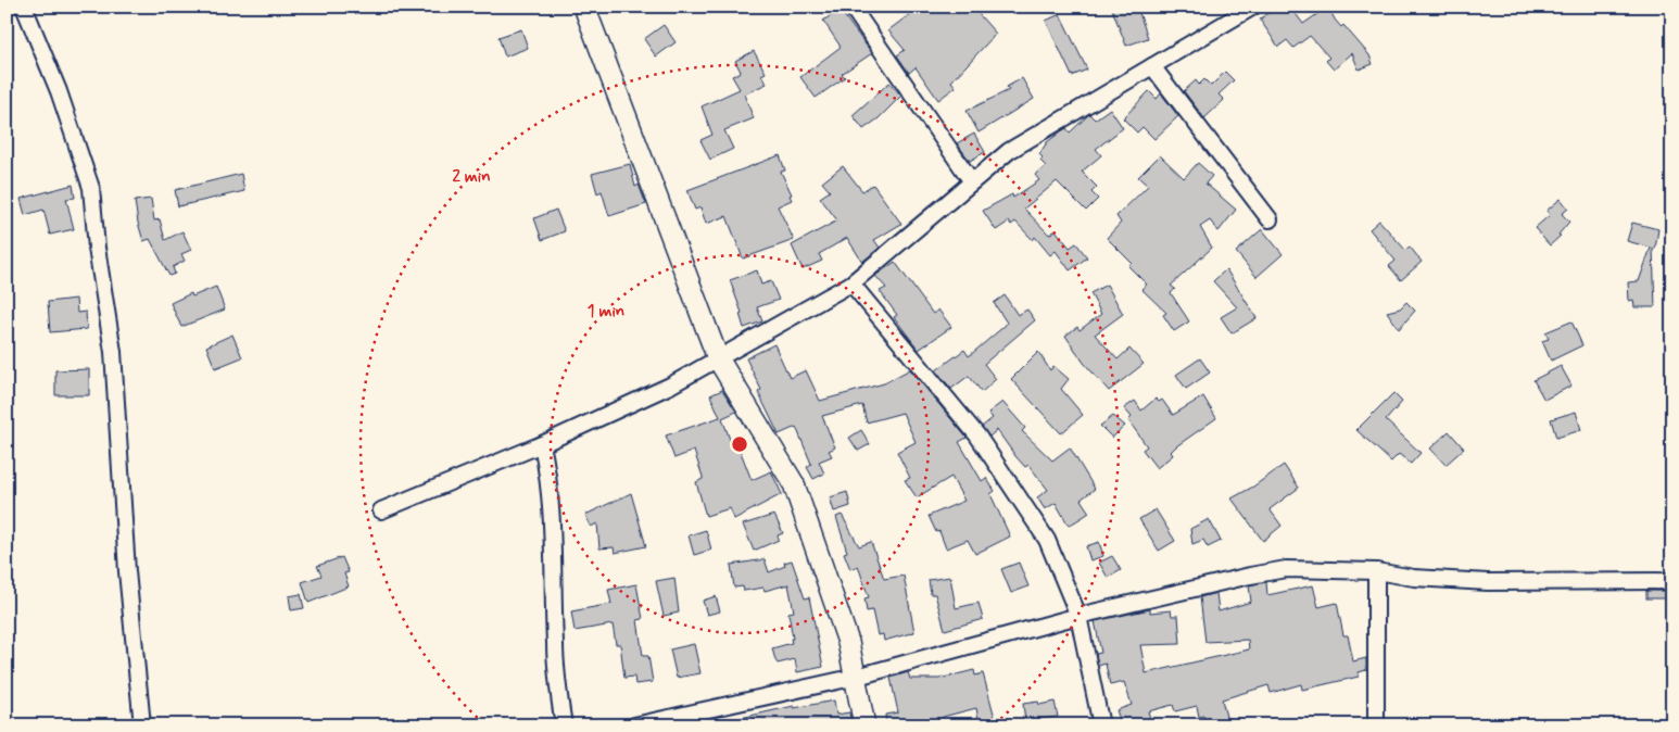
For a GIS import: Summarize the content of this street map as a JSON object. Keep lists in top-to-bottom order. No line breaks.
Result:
{"rings":["2 min","1 min"]}
